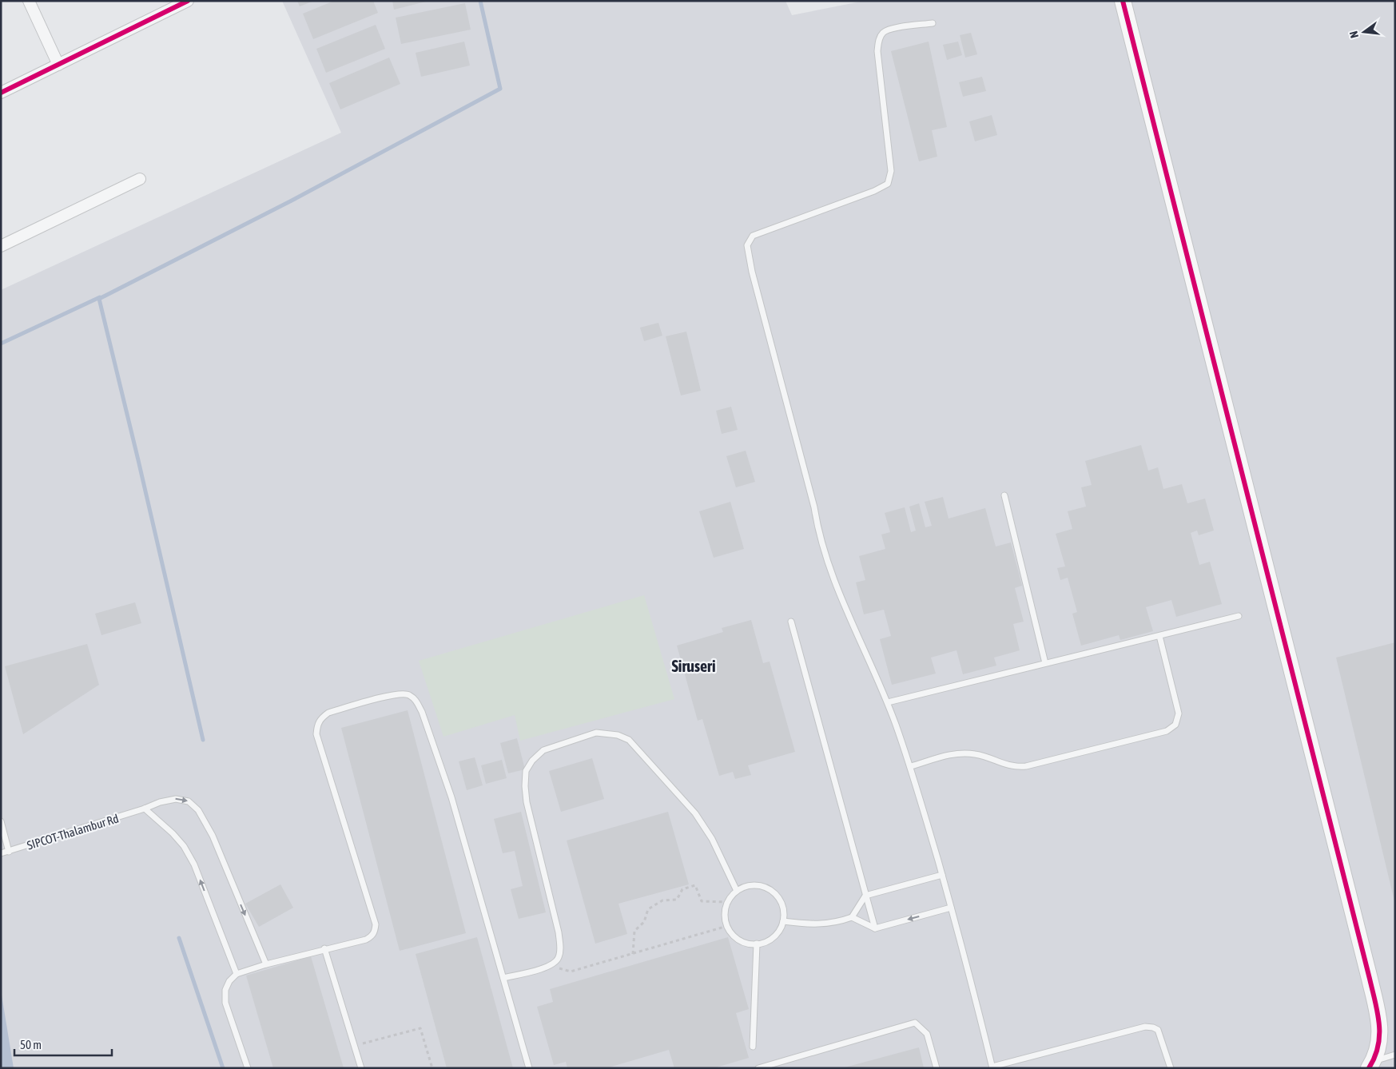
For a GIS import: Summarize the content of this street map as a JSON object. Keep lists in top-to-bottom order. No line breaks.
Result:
{"streets":{"lane":["SIPCOT-Thalambur Rd"]},"districts":["Siruseri"],"scale_bar":"50 m","north":"left"}
